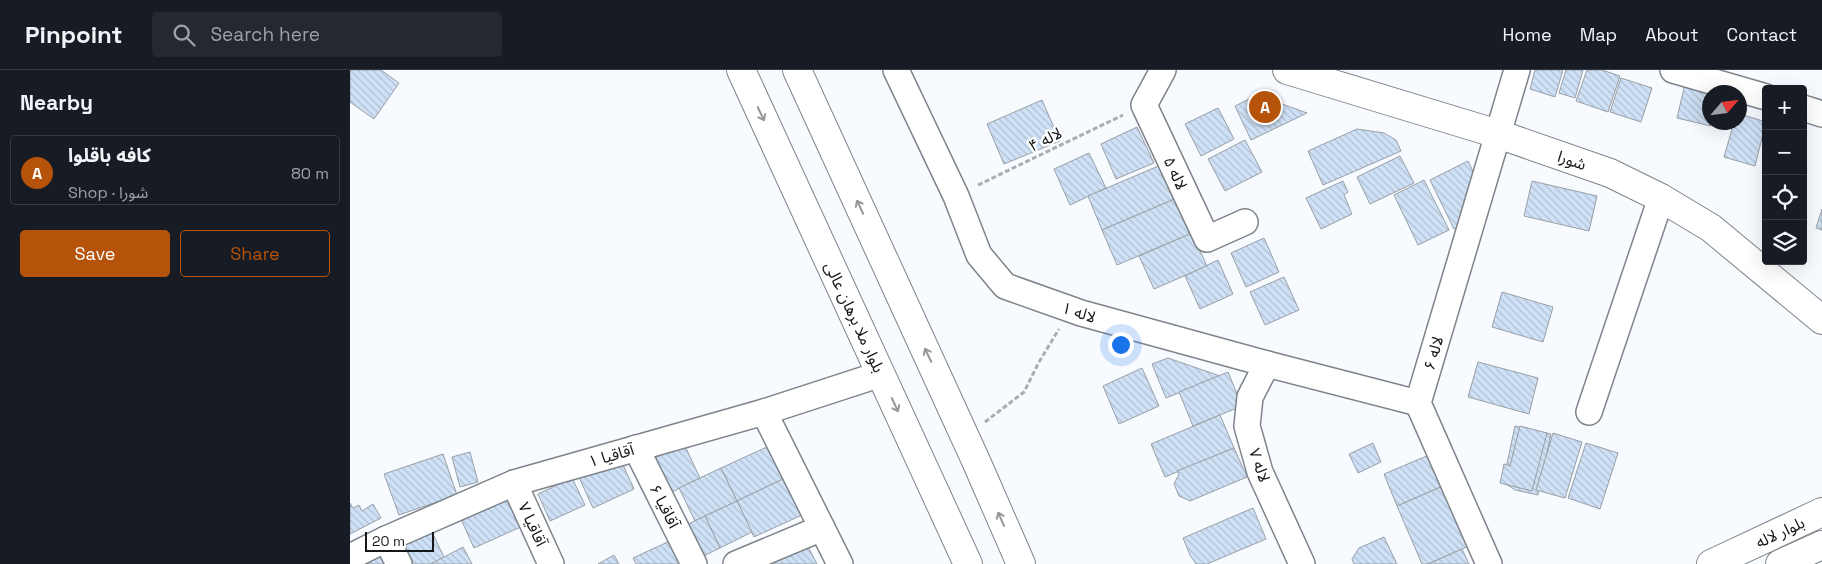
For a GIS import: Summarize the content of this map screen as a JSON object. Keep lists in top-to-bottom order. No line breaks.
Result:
{"streets":{"main road":["شورا","بلوار ملا برهان عالی","بلوار لاله"],"street":["لاله ۵","لاله ۱","لاله ۶","آقاقیا ۱","لاله ۷","آقاقیا ۶","آقاقیا ۷"],"path":["لاله ۴"]},"crossings":[["لاله ۴","لاله ۵"],["لاله ۴","لاله ۱"],["شورا","لاله ۶"],["لاله ۱","لاله ۶"],["لاله ۱","لاله ۷"],["بلوار ملا برهان عالی","آقاقیا ۱"],["آقاقیا ۱","آقاقیا ۶"],["آقاقیا ۱","آقاقیا ۷"]],"scale_bar":"20 m","north":"top right","page":{"header":"Pinpoint","search":"Search here","nav":["Home","Map","About","Contact"],"heading":"Nearby","map_buttons":["+","−"],"pins":"A","list":[{"mark":"A","name":"کافه باقلوا","note":"Shop · شورا","value":"80 m"}],"buttons":["Save","Share"],"scale":"20 m"}}
